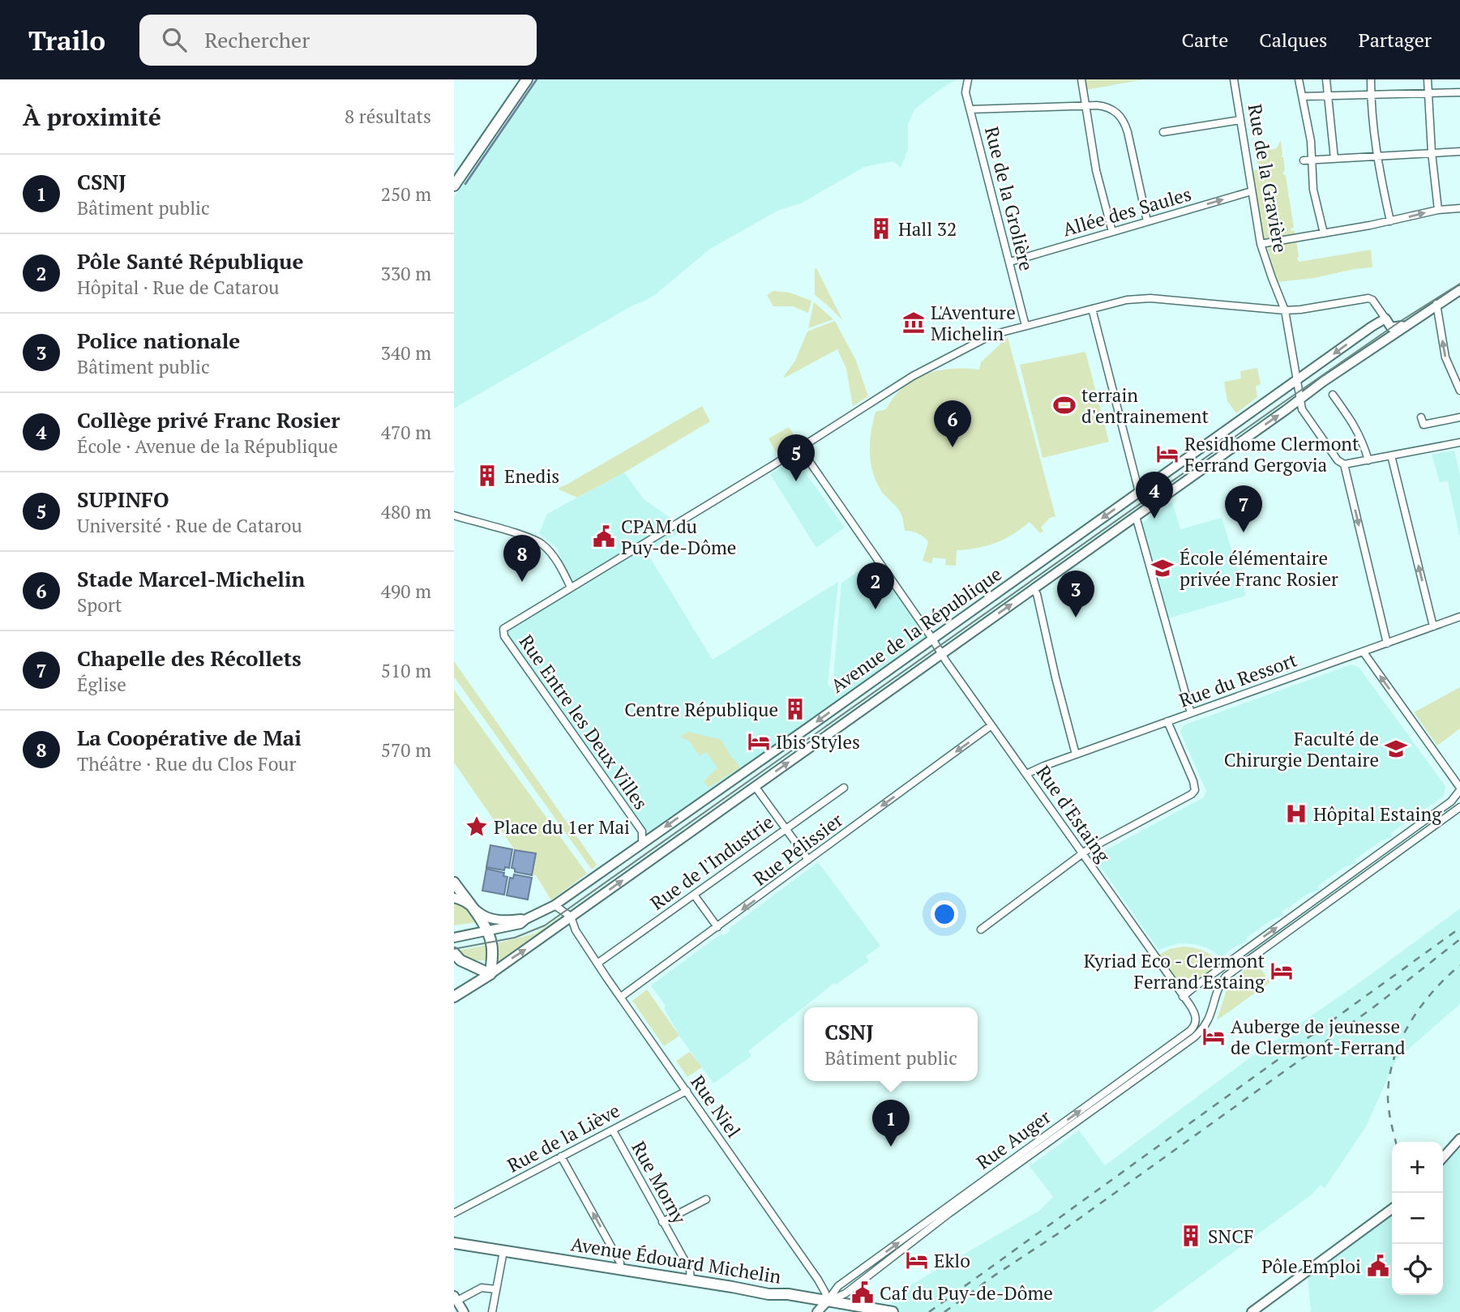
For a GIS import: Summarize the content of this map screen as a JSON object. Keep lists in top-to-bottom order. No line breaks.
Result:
{"streets":{"main road":["Avenue de la République","Avenue Édouard Michelin"],"street":["Rue de la Gravière","Rue de la Grolière","Allée des Saules","Rue du Ressort","Rue Entre les Deux Villes","Rue d'Estaing","Rue Pélissier","Rue de l'Industrie","Rue Niel","Rue de la Liève","Rue Auger","Rue Morny"]},"crossings":[["Rue de la Gravière","Allée des Saules"],["Rue de la Gravière","Avenue de la République"],["Rue de la Grolière","Allée des Saules"],["Avenue de la République","Rue Entre les Deux Villes"],["Avenue de la République","Rue d'Estaing"],["Avenue de la République","Rue Niel"],["Rue du Ressort","Rue d'Estaing"],["Rue d'Estaing","Rue Pélissier"],["Rue d'Estaing","Rue Auger"],["Rue Pélissier","Rue Niel"],["Rue de l'Industrie","Rue Niel"],["Rue Niel","Rue de la Liève"],["Rue Niel","Rue Auger"],["Rue Niel","Avenue Édouard Michelin"],["Rue de la Liève","Rue Morny"],["Rue Auger","Avenue Édouard Michelin"],["Rue Morny","Avenue Édouard Michelin"]],"one_way":["Allée des Saules","Rue Pélissier"],"places":{"building":["Hall 32","Enedis","Centre République","SNCF"],"museum":["L'Aventure Michelin"],"sports":["terrain d'entrainement"],"hotel":["Residhome Clermont Ferrand Gergovia","Ibis Styles","Kyriad Eco - Clermont Ferrand Estaing","Auberge de jeunesse de Clermont-Ferrand","Eklo"],"public building":["CPAM du Puy-de-Dôme","Pôle Emploi","Caf du Puy-de-Dôme"],"school or university":["École élémentaire privée Franc Rosier","Faculté de Chirurgie Dentaire"],"hospital":["Hôpital Estaing"],"place":["Place du 1er Mai"]},"page":{"header":"Trailo","search":"Rechercher","nav":["Carte","Calques","Partager"],"heading":["À proximité","8 résultats"],"list":[{"mark":"1","name":"CSNJ","note":"Bâtiment public","value":"250 m"},{"mark":"2","name":"Pôle Santé République","note":"Hôpital · Rue de Catarou","value":"330 m"},{"mark":"3","name":"Police nationale","note":"Bâtiment public","value":"340 m"},{"mark":"4","name":"Collège privé Franc Rosier","note":"École · Avenue de la République","value":"470 m"},{"mark":"5","name":"SUPINFO","note":"Université · Rue de Catarou","value":"480 m"},{"mark":"6","name":"Stade Marcel-Michelin","note":"Sport","value":"490 m"},{"mark":"7","name":"Chapelle des Récollets","note":"Église","value":"510 m"},{"mark":"8","name":"La Coopérative de Mai","note":"Théâtre · Rue du Clos Four","value":"570 m"}],"pins":["6","5","4","7","8","2","3","1"],"popup":["CSNJ","Bâtiment public"],"map_buttons":["+","−"]}}
